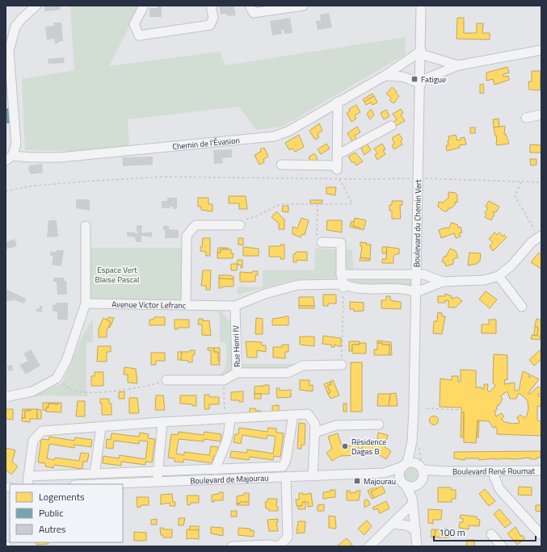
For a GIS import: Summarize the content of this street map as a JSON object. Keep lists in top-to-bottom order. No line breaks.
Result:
{"streets":{"street":["Chemin de l'Évasion","Boulevard du Chemin Vert","Avenue Victor Lefranc","Rue Henri IV","Boulevard René Roumat","Boulevard de Majourau"]},"crossings":[["Chemin de l'Évasion","Boulevard du Chemin Vert"],["Boulevard du Chemin Vert","Avenue Victor Lefranc"],["Boulevard du Chemin Vert","Boulevard René Roumat"],["Boulevard du Chemin Vert","Boulevard de Majourau"],["Avenue Victor Lefranc","Rue Henri IV"],["Boulevard René Roumat","Boulevard de Majourau"]],"parks":["Espace Vert Blaise Pascal"],"places":{"transit":["Fatigue","Majourau"],"other":["Résidence Dagas B"]},"legend":["Logements","Public","Autres"],"scale_bar":"100 m"}
